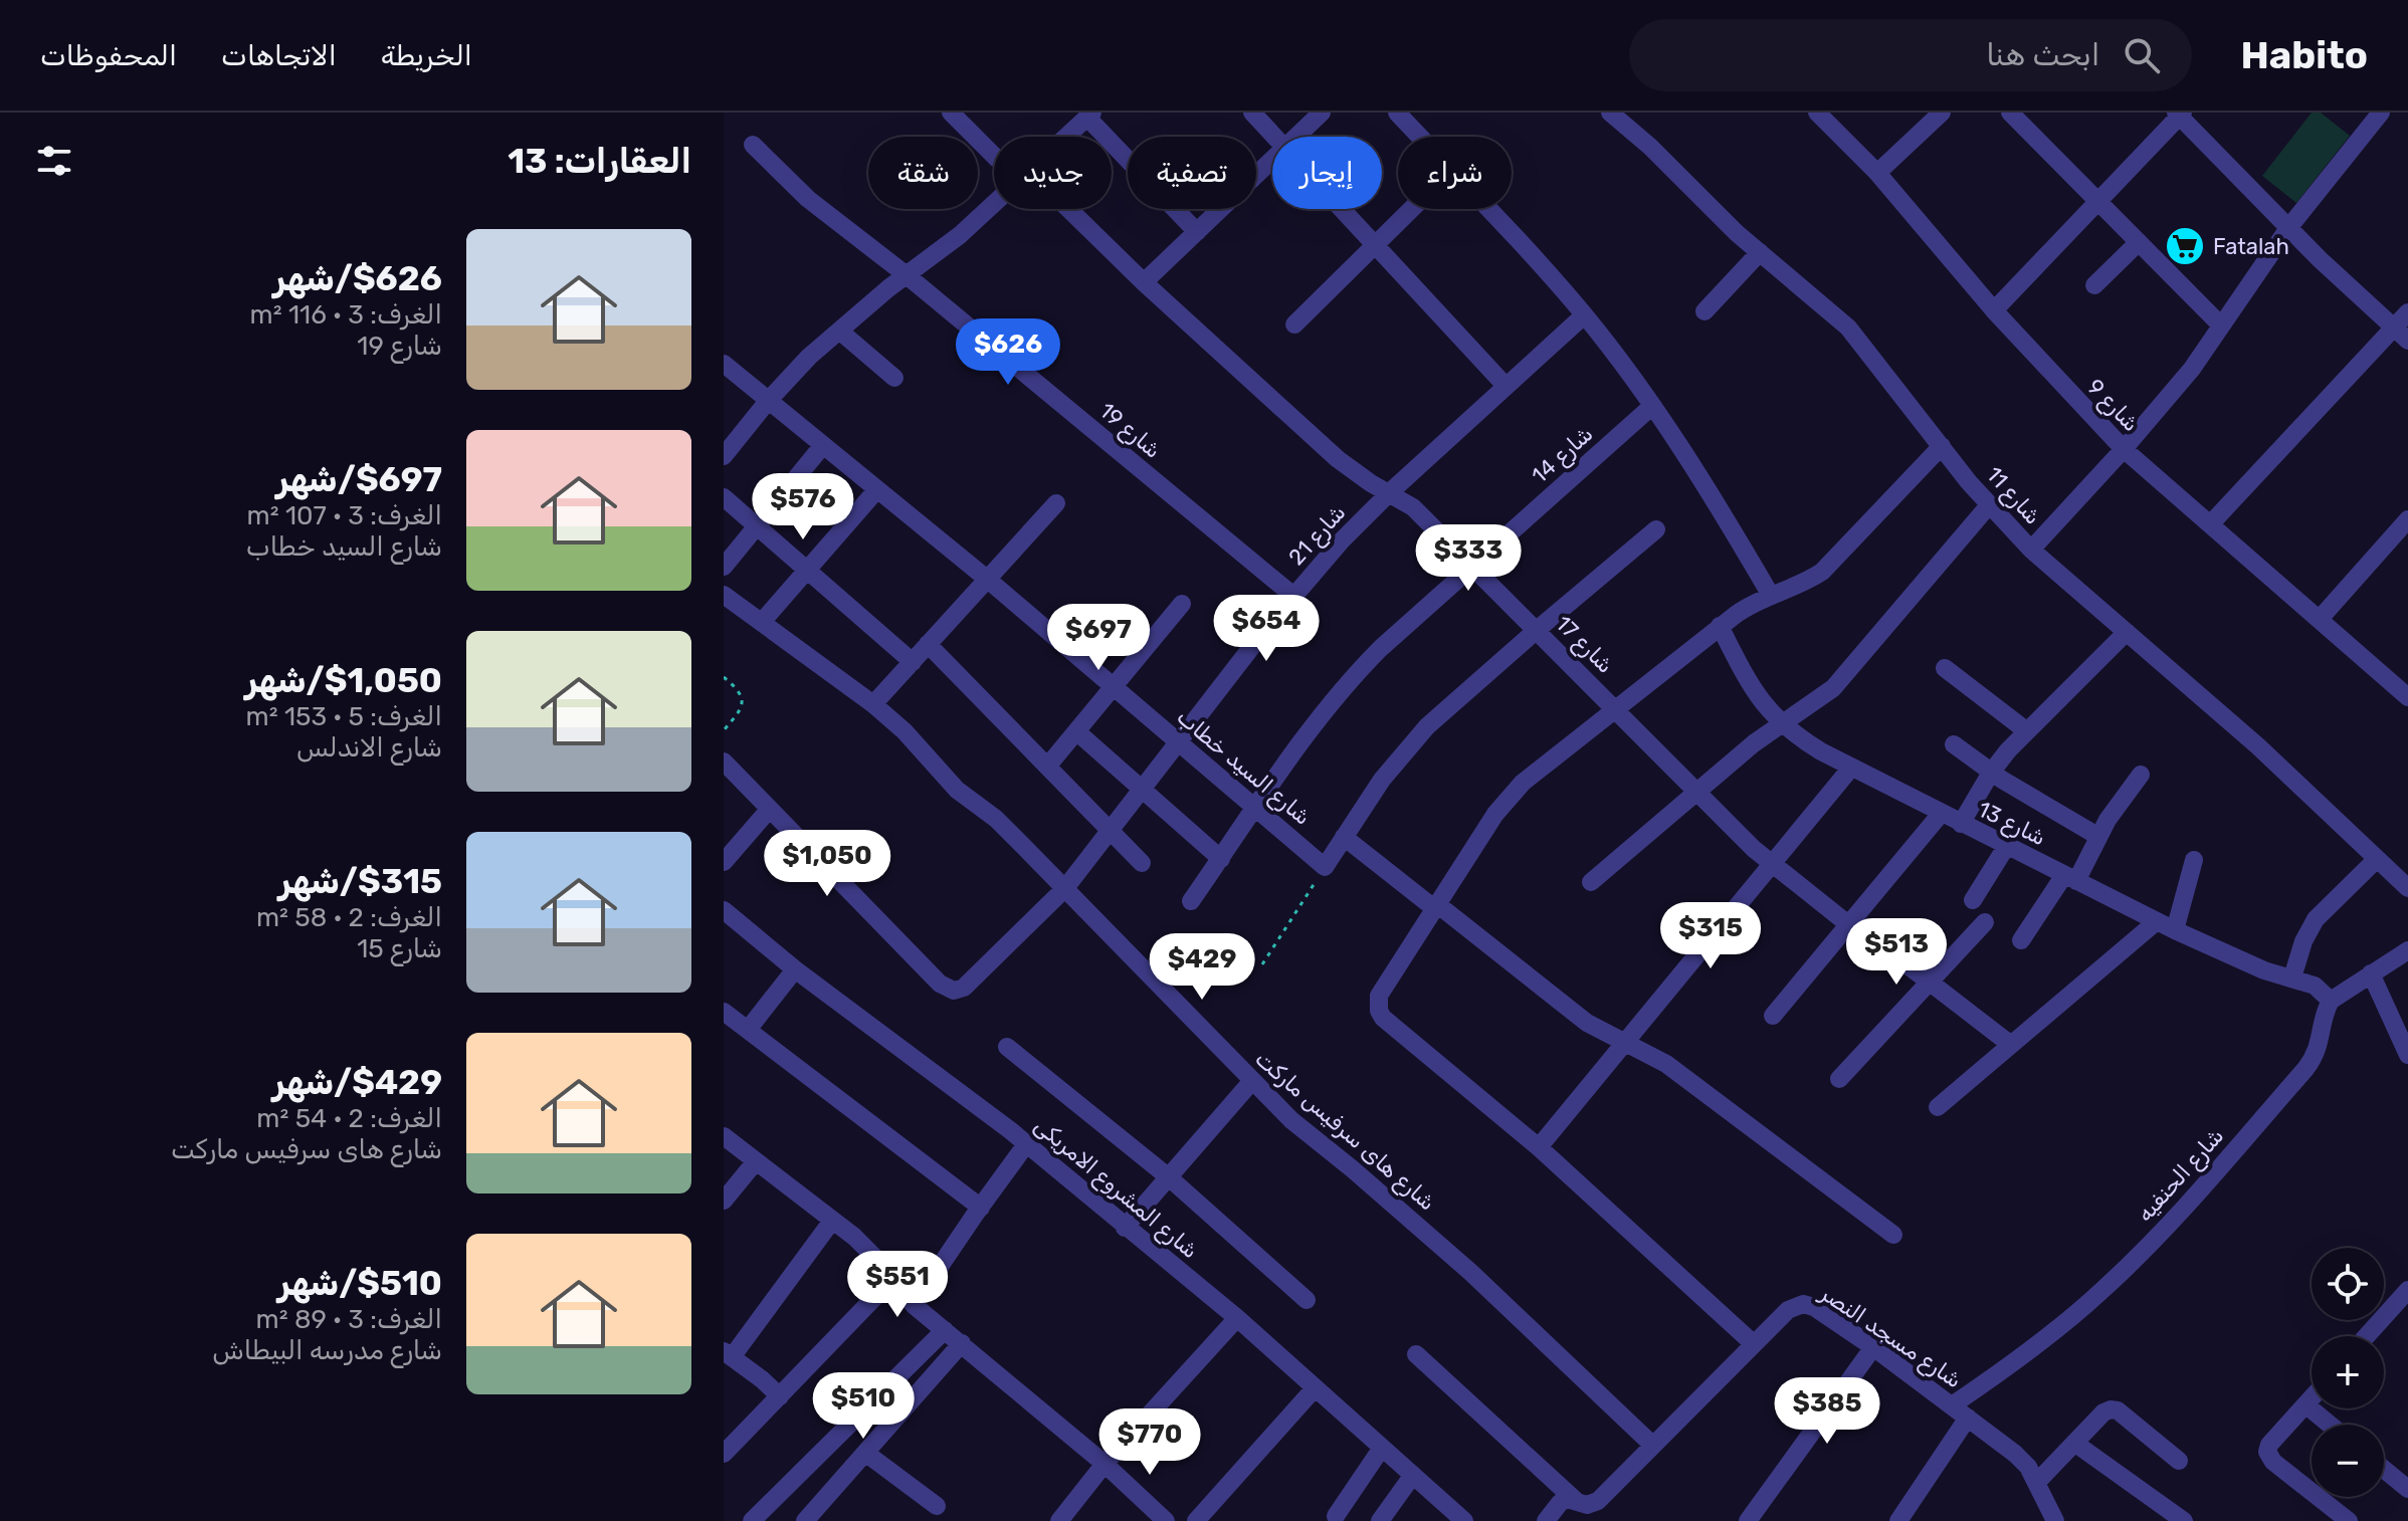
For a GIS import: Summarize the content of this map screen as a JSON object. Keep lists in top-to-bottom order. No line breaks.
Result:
{"streets":{"street":["شارع 9","شارع 19","شارع 14","شارع 11","شارع 21","شارع 17","شارع السيد خطاب","شارع 13","شارع هاى سرفيس ماركت","شارع الحنفيه","شارع المشروع الامريكى","شارع مسجد النصر"]},"crossings":[["شارع 19","شارع 21"],["شارع 14","شارع 17"],["شارع 14","شارع السيد خطاب"],["شارع 21","شارع 17"],["شارع 21","شارع السيد خطاب"],["شارع 21","شارع هاى سرفيس ماركت"],["شارع 13","شارع الحنفيه"],["شارع هاى سرفيس ماركت","شارع مسجد النصر"],["شارع الحنفيه","شارع مسجد النصر"]],"places":{"supermarket":["Fatalah"]},"page":{"header":"Habito","search":"ابحث هنا","nav":["الخريطة","الاتجاهات","المحفوظات"],"heading":"العقارات: 13","chip":["شراء","إيجار","تصفية","جديد","شقة"],"list":[{"name":"$626/شهر","note":"الغرف: 3 · 116 m² · شارع 19"},{"name":"$697/شهر","note":"الغرف: 3 · 107 m² · شارع السيد خطاب"},{"name":"$1,050/شهر","note":"الغرف: 5 · 153 m² · شارع الاندلس"},{"name":"$315/شهر","note":"الغرف: 2 · 58 m² · شارع 15"},{"name":"$429/شهر","note":"الغرف: 2 · 54 m² · شارع هاى سرفيس ماركت"},{"name":"$510/شهر","note":"الغرف: 3 · 89 m² · شارع مدرسه البيطاش"}],"price":["$626","$576","$333","$654","$697","$1,050","$315","$513","$429","$551","$510","$385","$770"],"map_buttons":["+","−"]}}
